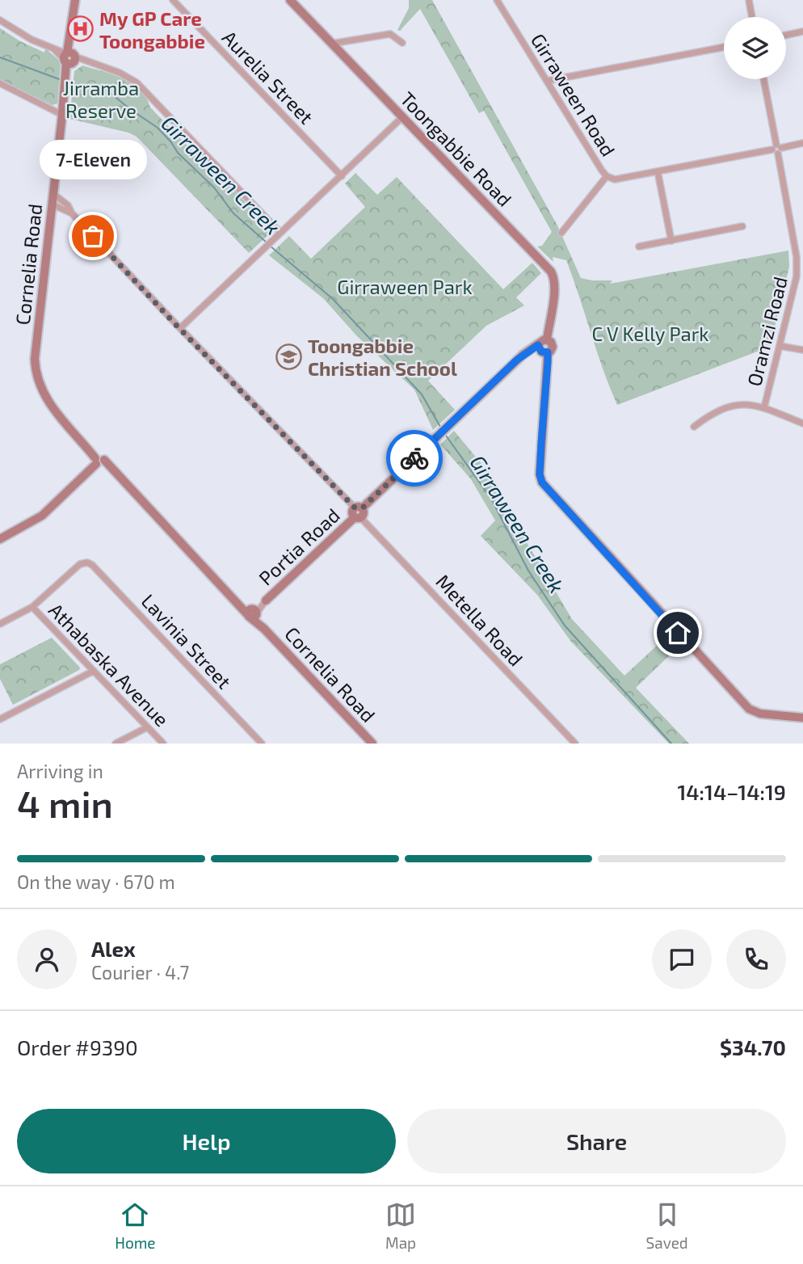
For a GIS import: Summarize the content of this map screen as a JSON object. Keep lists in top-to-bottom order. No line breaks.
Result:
{"streets":{"main road":["Toongabbie Road","Cornelia Road","Portia Road"],"street":["Aurelia Street","Girraween Road","Oramzi Road","Metella Road","Lavinia Street","Athabaska Avenue"]},"crossings":[["Girraween Road","Oramzi Road"],["Toongabbie Road","Portia Road"],["Cornelia Road","Portia Road"],["Cornelia Road","Metella Road"],["Portia Road","Metella Road"],["Lavinia Street","Athabaska Avenue"]],"water":["Girraween Creek"],"parks":["Jirramba Reserve","Girraween Park","C V Kelly Park"],"places":{"hospital":["My GP Care Toongabbie"],"other":["7-Eleven"],"school or university":["Toongabbie Christian School"]},"page":{"bubble":"7-Eleven","heading":["4 min","Arriving in","14:14–14:19"],"panel":["Alex","Courier · 4.7","Order #9390","$34.70"],"bar":"On the way · 670 m","buttons":["Help","Share"],"tabs":["Home","Map","Saved"]}}
